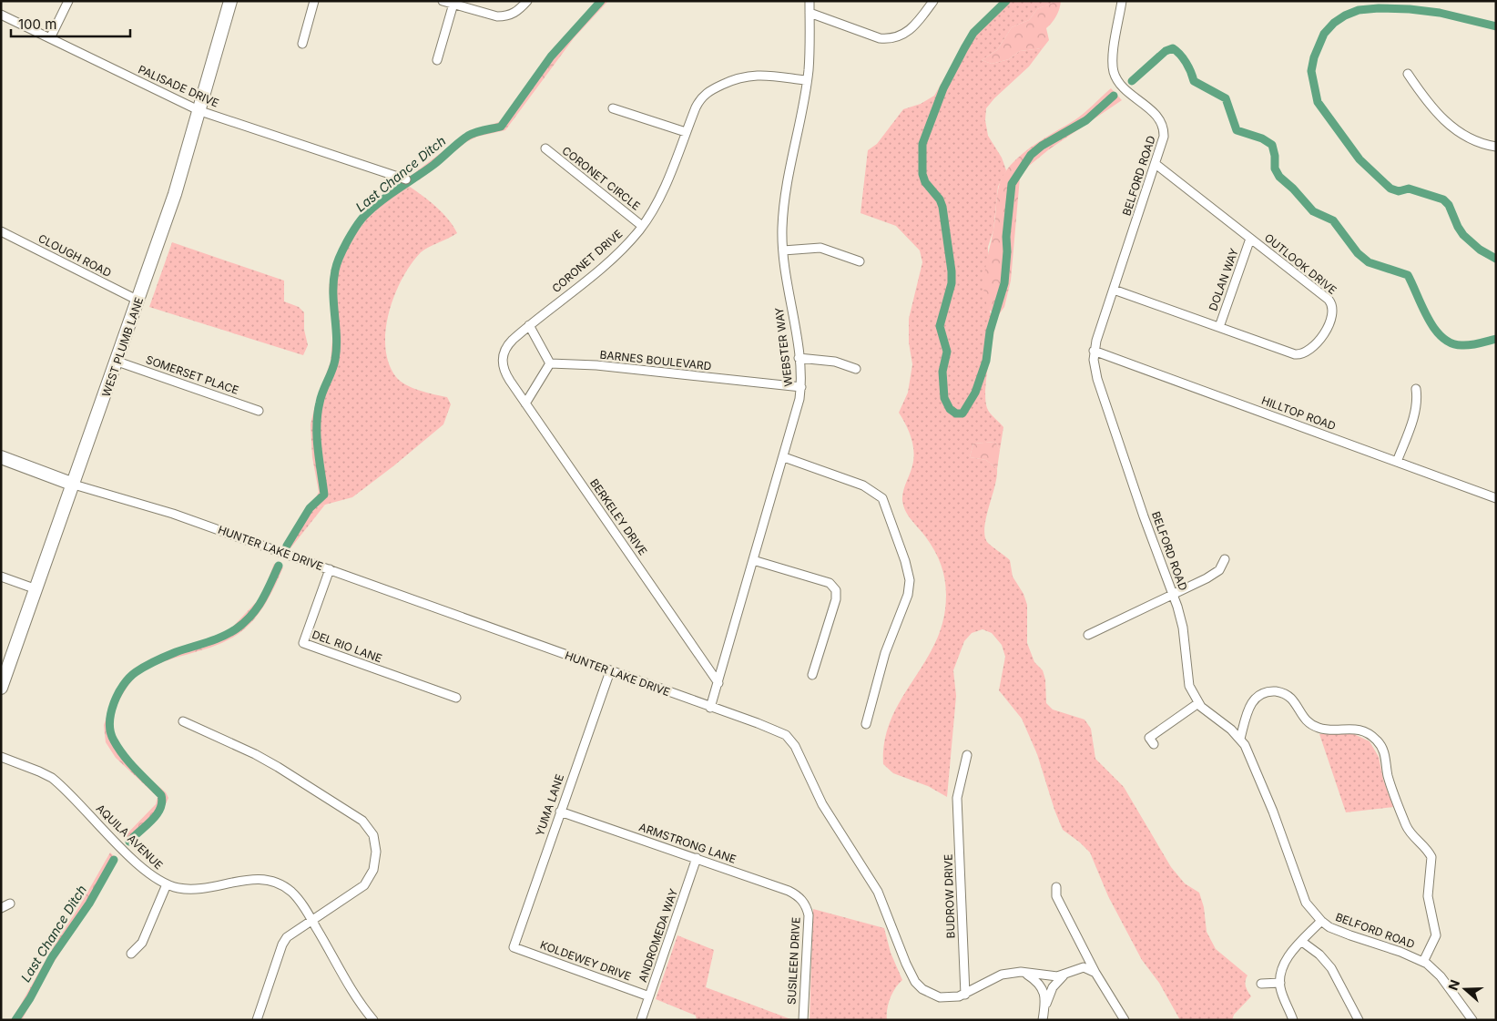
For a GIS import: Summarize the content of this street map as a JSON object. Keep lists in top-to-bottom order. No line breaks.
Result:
{"streets":{"main road":["WEST PLUMB LANE","HUNTER LAKE DRIVE"],"street":["PALISADE DRIVE","BELFORD ROAD","CORONET CIRCLE","CLOUGH ROAD","CORONET DRIVE","OUTLOOK DRIVE","DOLAN WAY","WEBSTER WAY","BARNES BOULEVARD","SOMERSET PLACE","HILLTOP ROAD","BERKELEY DRIVE","DEL RIO LANE","YUMA LANE","AQUILA AVENUE","ARMSTRONG LANE","BUDROW DRIVE","ANDROMEDA WAY","KOLDEWEY DRIVE","SUSILEEN DRIVE"]},"crossings":[["PALISADE DRIVE","WEST PLUMB LANE"],["BELFORD ROAD","OUTLOOK DRIVE"],["BELFORD ROAD","HILLTOP ROAD"],["CORONET CIRCLE","CORONET DRIVE"],["CLOUGH ROAD","WEST PLUMB LANE"],["CORONET DRIVE","WEBSTER WAY"],["CORONET DRIVE","BERKELEY DRIVE"],["OUTLOOK DRIVE","DOLAN WAY"],["WEST PLUMB LANE","SOMERSET PLACE"],["WEST PLUMB LANE","HUNTER LAKE DRIVE"],["WEBSTER WAY","BARNES BOULEVARD"],["WEBSTER WAY","BERKELEY DRIVE"],["WEBSTER WAY","HUNTER LAKE DRIVE"],["HUNTER LAKE DRIVE","DEL RIO LANE"],["HUNTER LAKE DRIVE","YUMA LANE"],["HUNTER LAKE DRIVE","BUDROW DRIVE"],["YUMA LANE","ARMSTRONG LANE"],["YUMA LANE","KOLDEWEY DRIVE"],["ARMSTRONG LANE","ANDROMEDA WAY"],["ARMSTRONG LANE","SUSILEEN DRIVE"],["ANDROMEDA WAY","KOLDEWEY DRIVE"]],"water":["Last Chance Ditch"],"scale_bar":"100 m","north":"left"}
